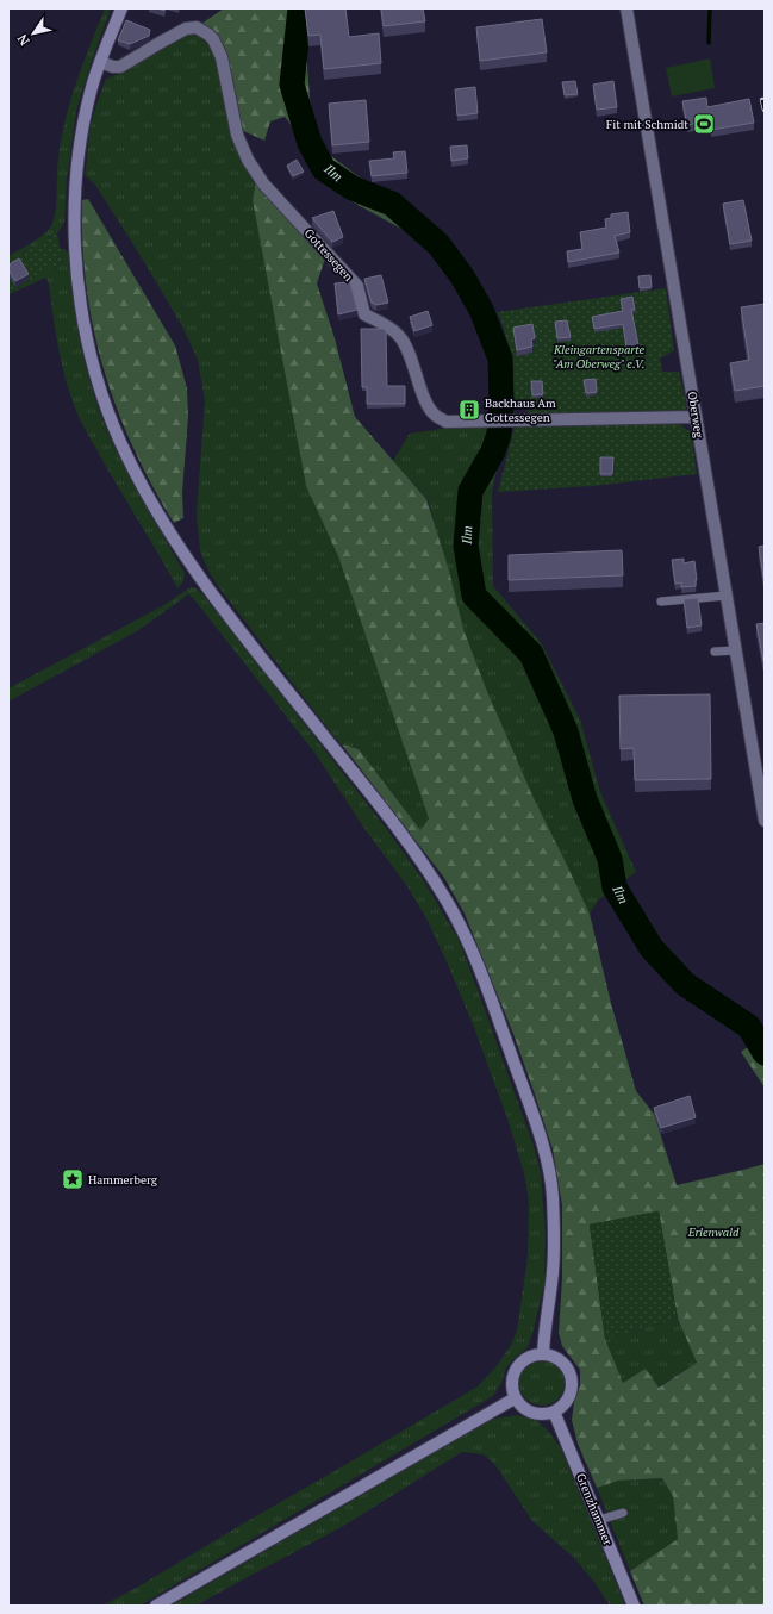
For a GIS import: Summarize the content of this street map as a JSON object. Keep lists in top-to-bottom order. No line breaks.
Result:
{"streets":{"main road":["Grenzhammer"],"street":["Gottessegen","Oberweg"]},"crossings":[["Gottessegen","Oberweg"]],"water":["Ilm"],"parks":["Kleingartensparte \"Am Oberweg\" e.V.","Erlenwald"],"places":{"sports":["Fit mit Schmidt"],"building":["Backhaus Am Gottessegen"],"place":["Hammerberg"]},"north":"bottom left"}
